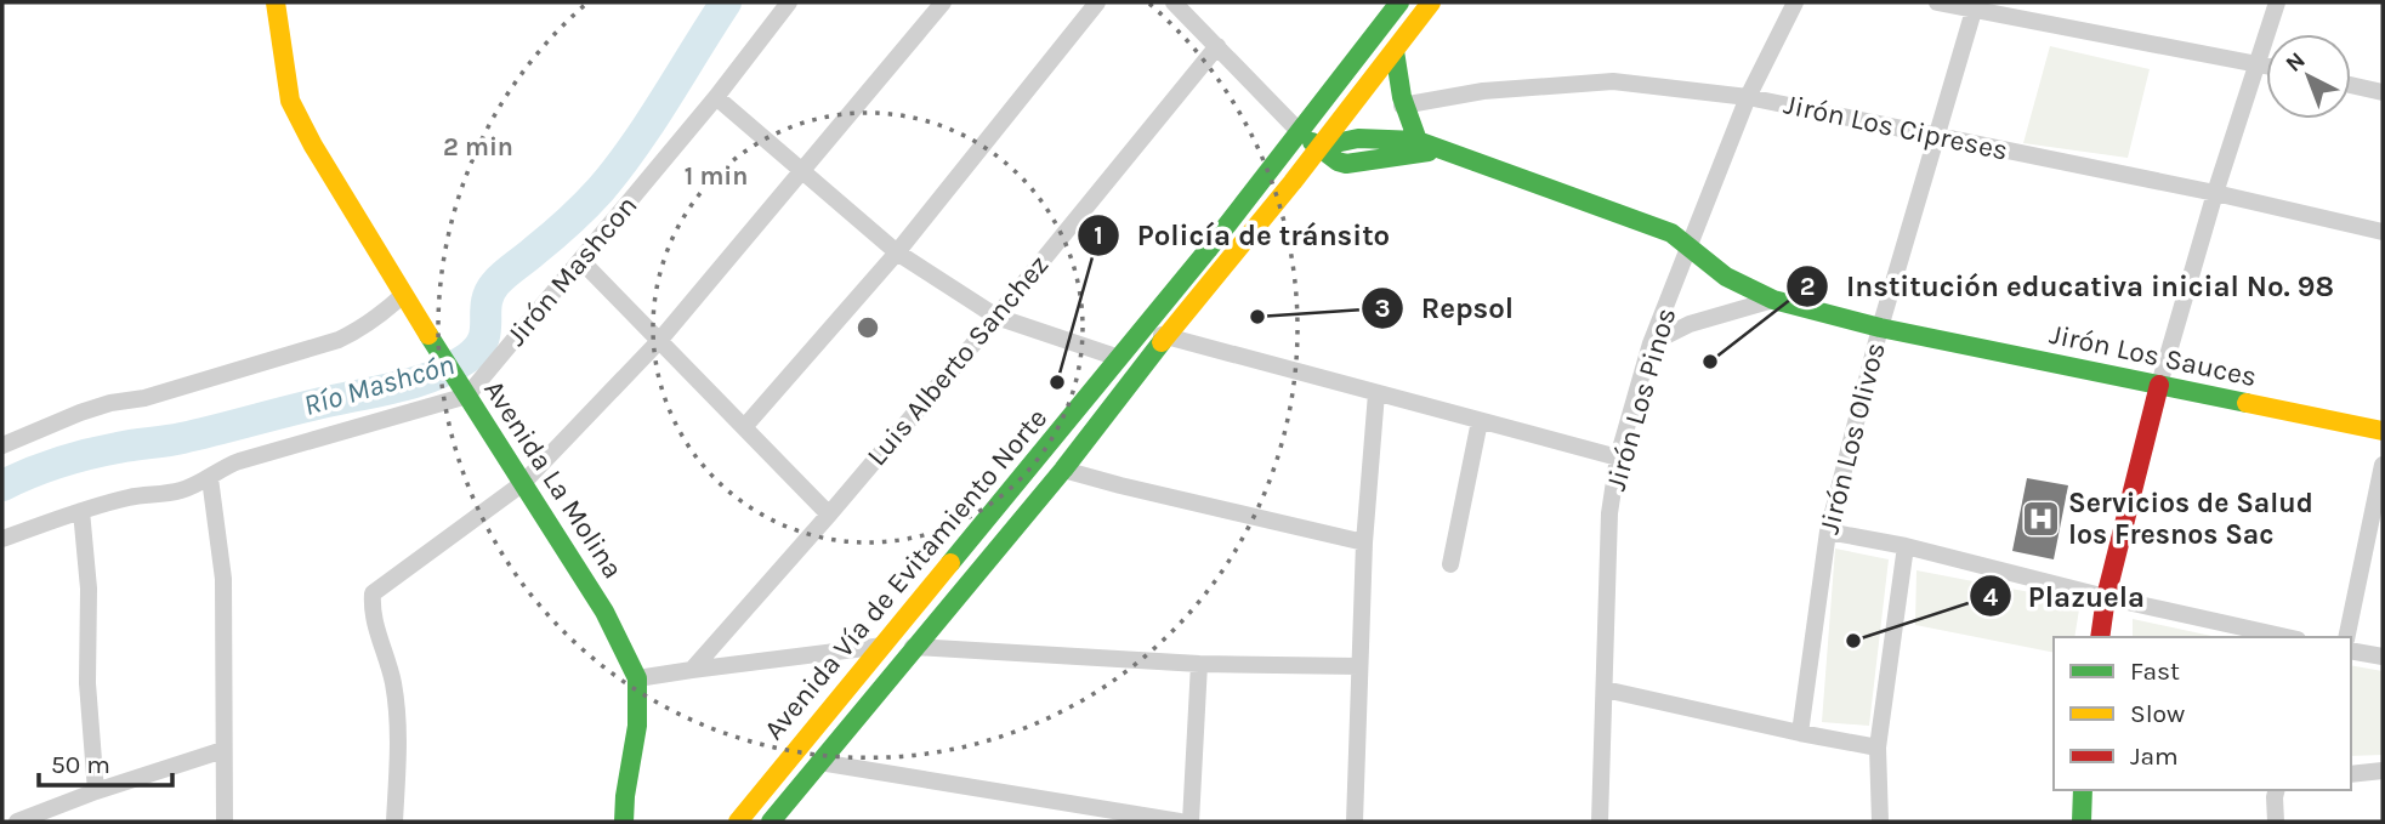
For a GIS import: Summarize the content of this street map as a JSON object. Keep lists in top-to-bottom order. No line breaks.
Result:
{"streets":{"main road":["Jirón Los Sauces","Avenida La Molina","Avenida Vía de Evitamiento Norte"],"street":["Jirón Los Cipreses","Jirón Mashcon","Luis Alberto Sanchez","Jirón Los Pinos","Jirón Los Olivos"]},"crossings":[["Jirón Los Cipreses","Jirón Los Pinos"],["Jirón Los Cipreses","Jirón Los Olivos"],["Jirón Mashcon","Avenida La Molina"],["Jirón Los Sauces","Jirón Los Pinos"],["Jirón Los Sauces","Jirón Los Olivos"],["Jirón Los Sauces","Avenida Vía de Evitamiento Norte"]],"water":["Río Mashcón"],"places":{"other":["Repsol","Institución educativa inicial No. 98","Policía de tránsito","Plazuela"],"hospital":["Servicios de Salud los Fresnos Sac"]},"legend":["Fast","Slow","Jam"],"scale_bar":"50 m","north":"top left","rings":["2 min","1 min"]}
